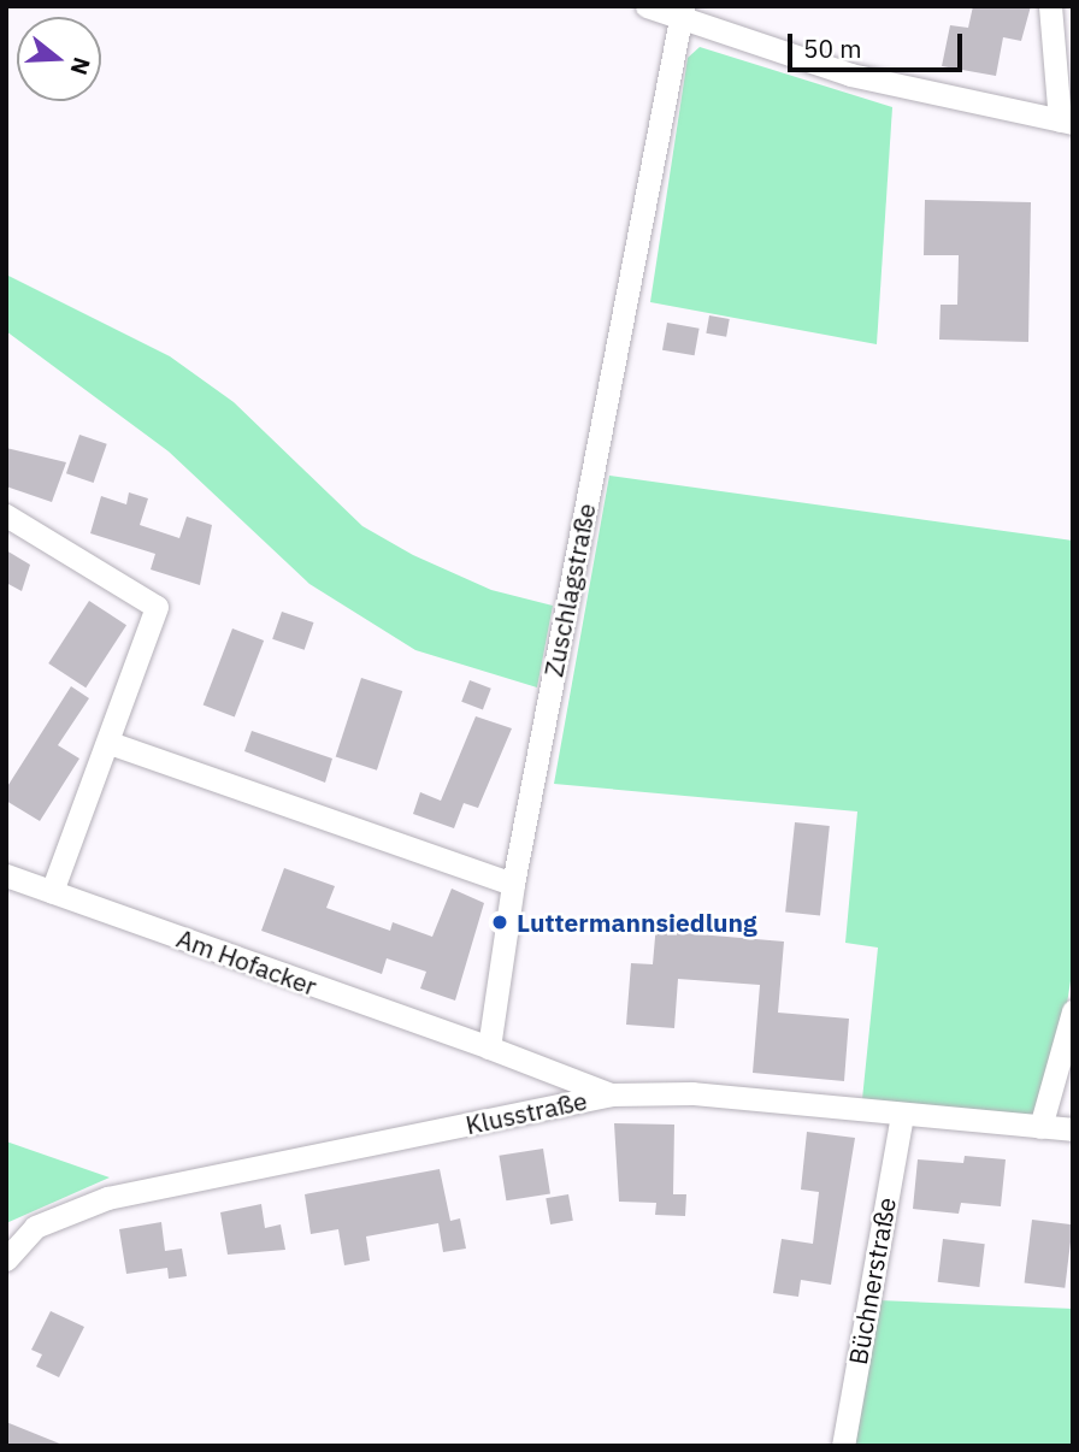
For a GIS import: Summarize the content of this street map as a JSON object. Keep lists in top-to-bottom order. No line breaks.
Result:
{"streets":{"street":["Zuschlagstraße","Am Hofacker","Klusstraße","Büchnerstraße"]},"crossings":[["Zuschlagstraße","Am Hofacker"],["Klusstraße","Büchnerstraße"]],"places":["Luttermannsiedlung"],"scale_bar":"50 m","north":"right"}
